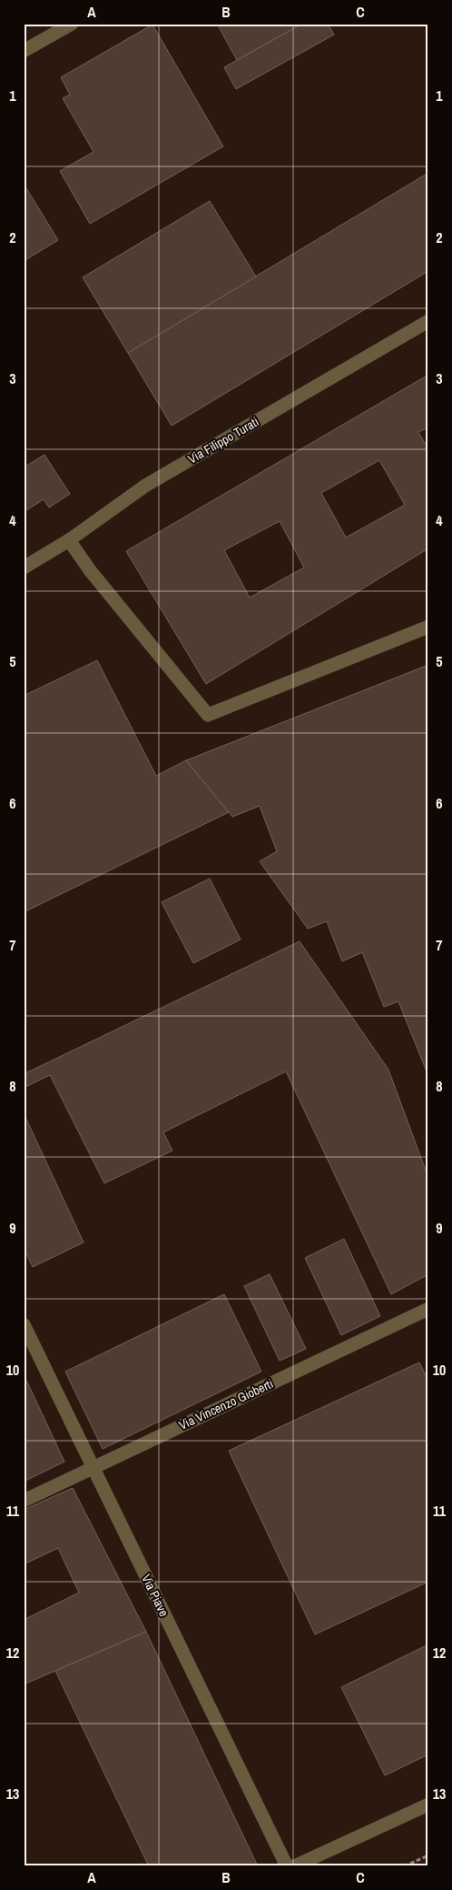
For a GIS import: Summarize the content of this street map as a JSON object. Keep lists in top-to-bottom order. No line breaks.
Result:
{"streets":{"street":["Via Filippo Turati","Via Vincenzo Gioberti","Via Piave"]},"crossings":[["Via Vincenzo Gioberti","Via Piave"]],"grid":{"columns":["A","B","C"],"rows":["1","2","3","4","5","6","7","8","9","10","11","12","13"]}}
